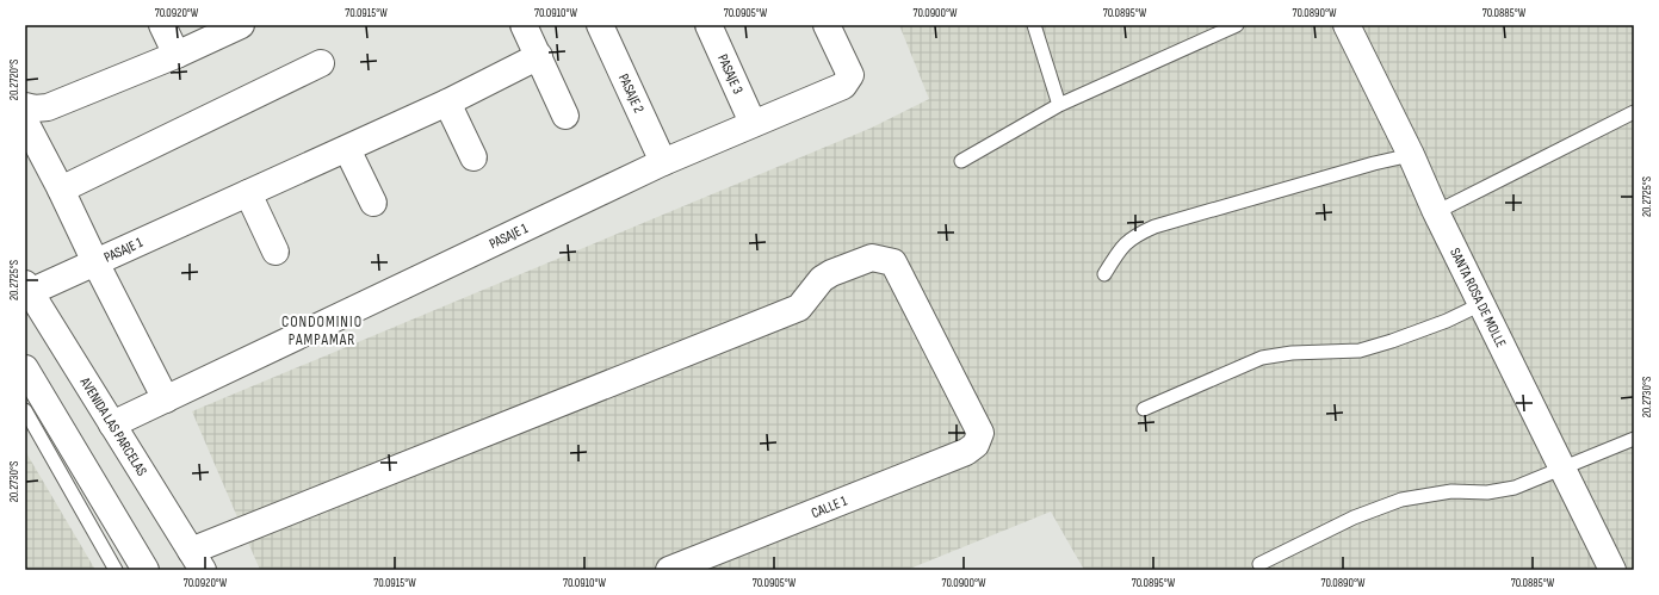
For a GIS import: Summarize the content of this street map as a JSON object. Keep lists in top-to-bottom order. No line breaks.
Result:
{"streets":{"street":["PASAJE 3","PASAJE 2","PASAJE 1","SANTA ROSA DE MOLLE","AVENIDA LAS PARCELAS","CALLE 1"]},"crossings":[["PASAJE 3","PASAJE 1"],["PASAJE 2","PASAJE 1"],["PASAJE 1","AVENIDA LAS PARCELAS"],["AVENIDA LAS PARCELAS","CALLE 1"]],"districts":["CONDOMINIO PAMPAMAR"],"coordinates":["70.0920°W","70.0915°W","70.0910°W","70.0905°W","70.0900°W","70.0895°W","70.0890°W","70.0885°W","20.2720°S","20.2725°S","20.2730°S"]}
